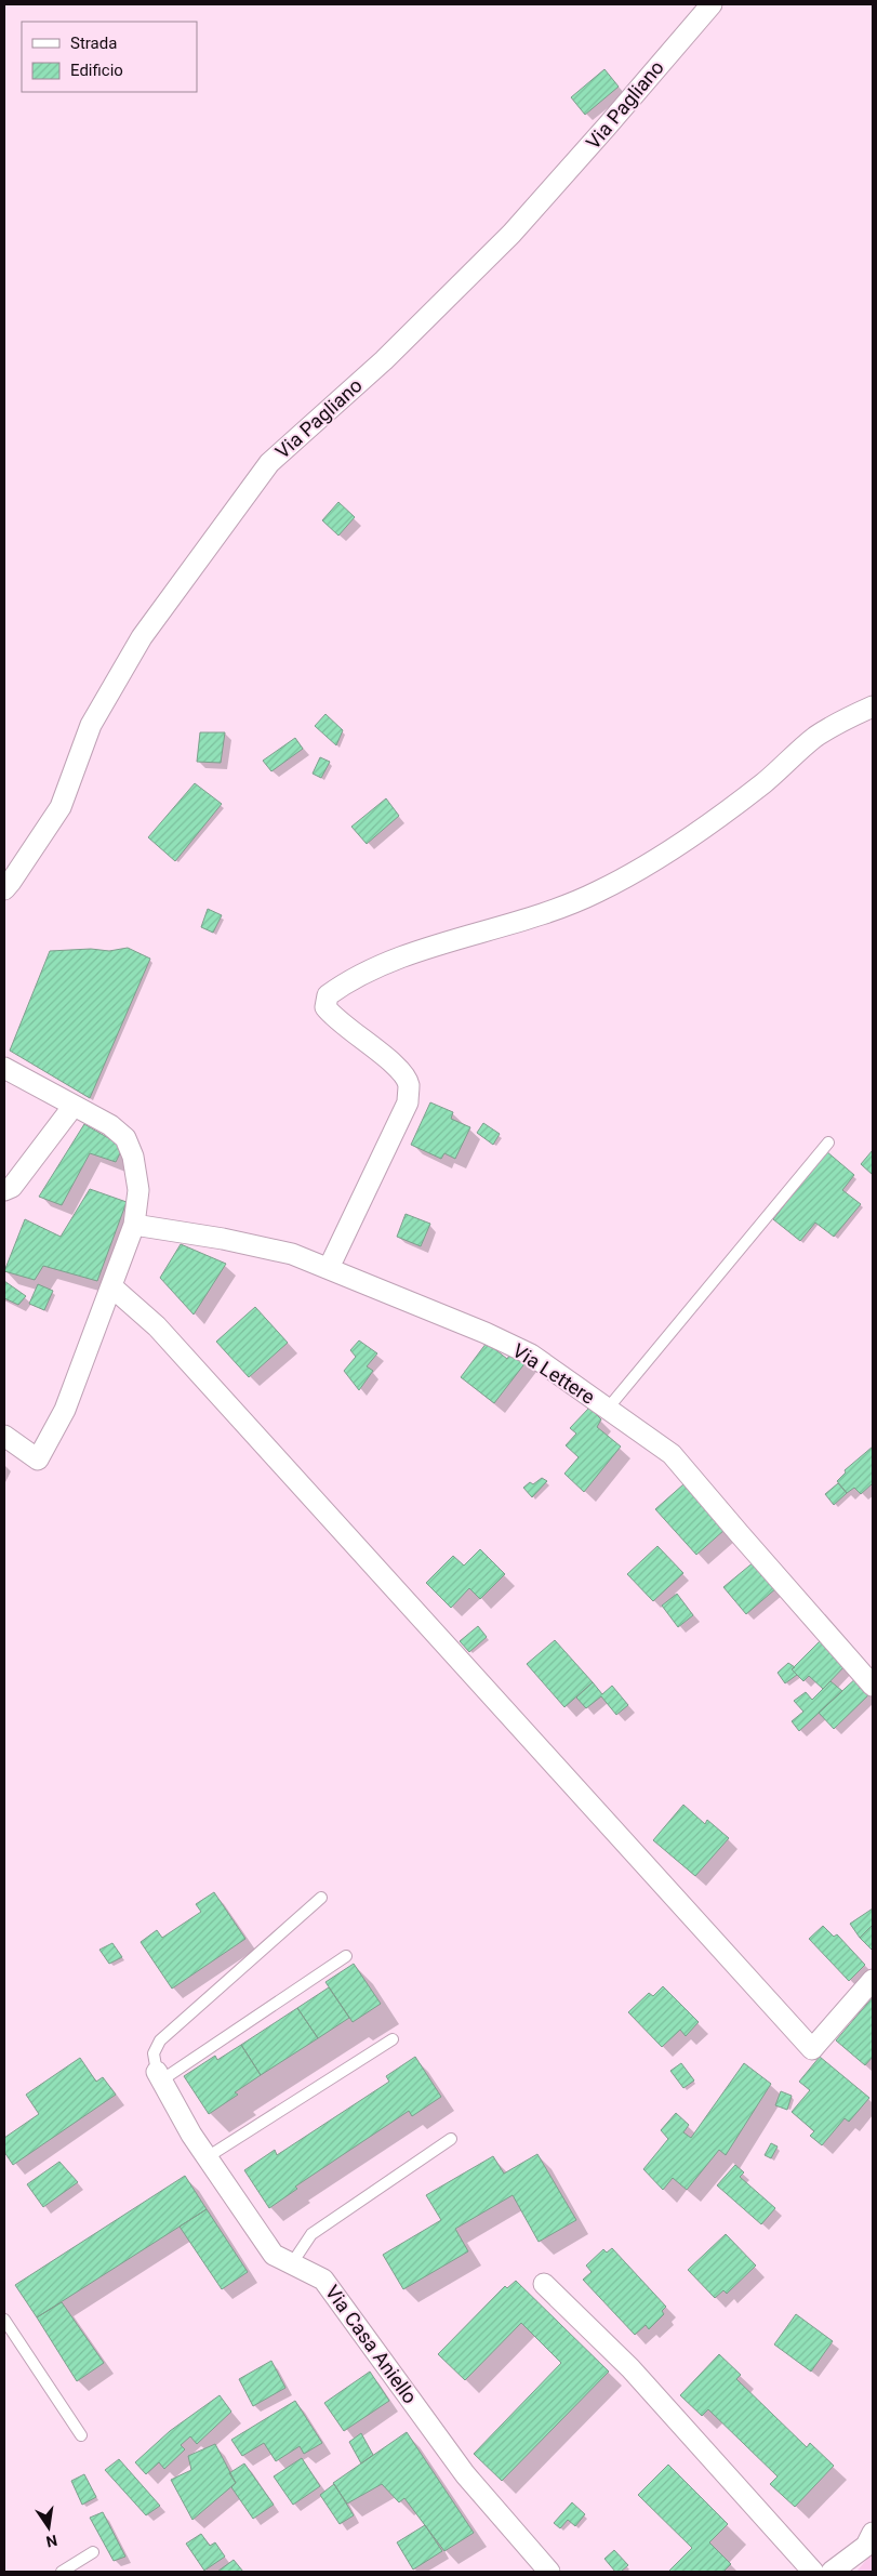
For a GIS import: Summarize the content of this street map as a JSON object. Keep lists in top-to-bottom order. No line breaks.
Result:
{"streets":{"street":["Via Pagliano","Via Lettere","Via Casa Aniello"]},"legend":["Strada","Edificio"],"north":"bottom"}
